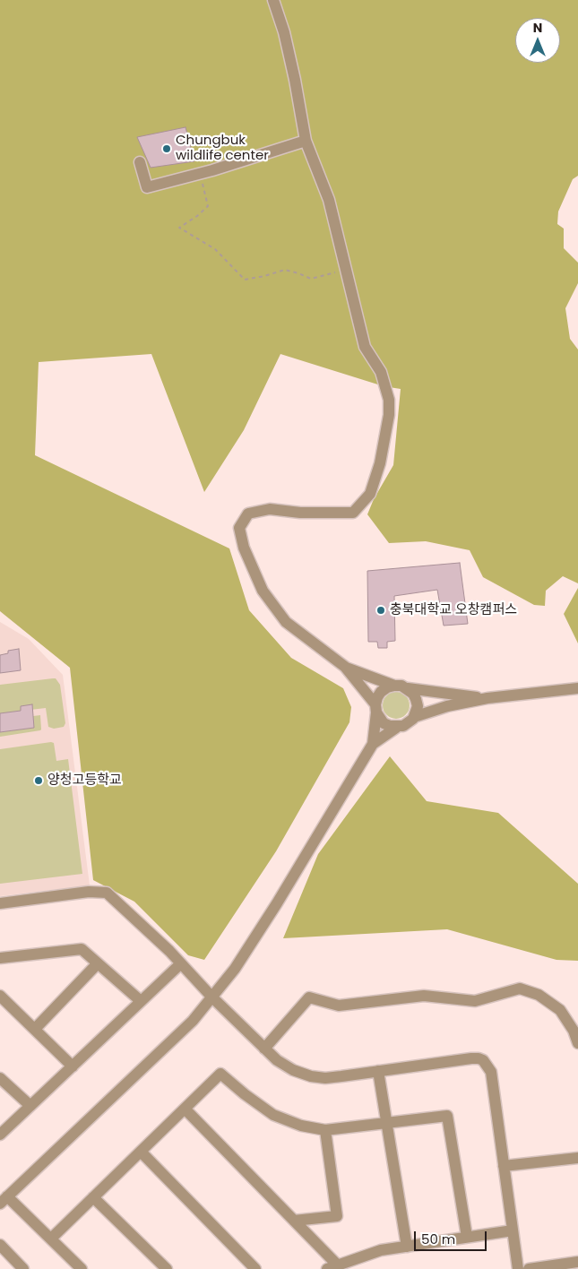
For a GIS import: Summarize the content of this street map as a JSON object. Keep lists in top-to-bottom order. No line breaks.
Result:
{"places":["Chungbuk wildlife center","충북대학교 오창캠퍼스","양청고등학교"],"scale_bar":"50 m","north":"top"}
